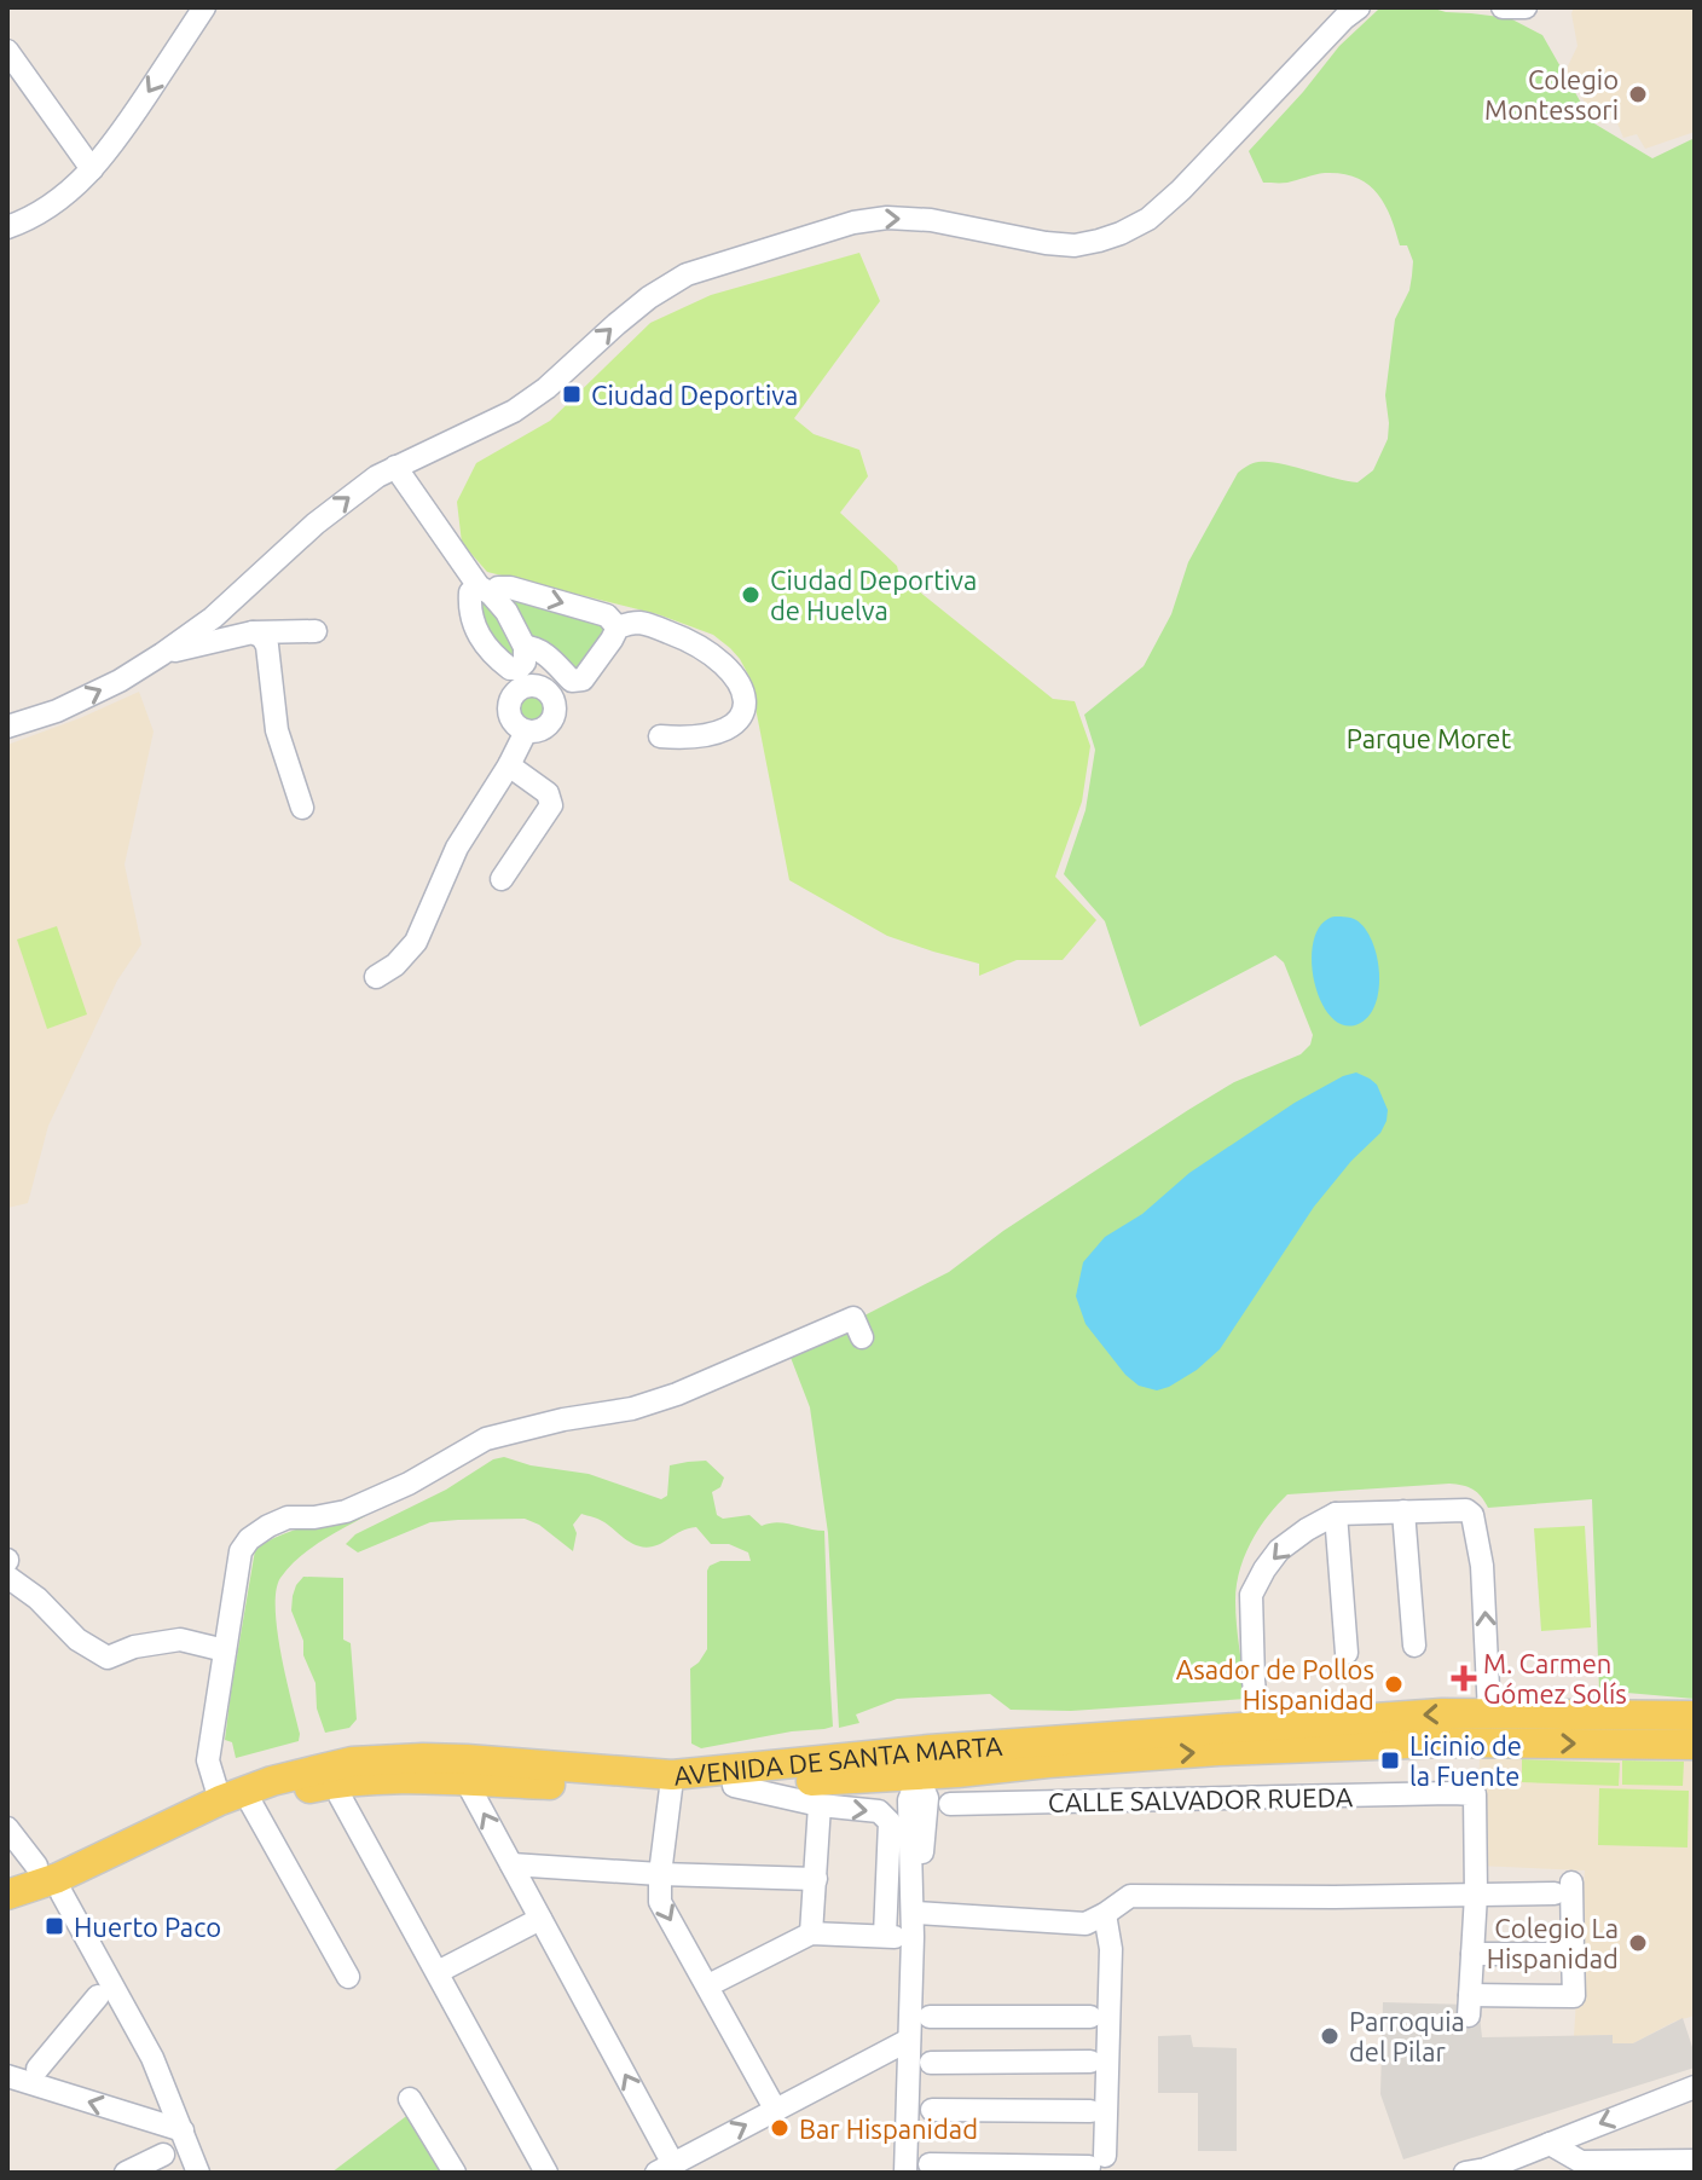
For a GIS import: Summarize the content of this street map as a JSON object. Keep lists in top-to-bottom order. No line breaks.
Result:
{"streets":{"main road":["AVENIDA DE SANTA MARTA"],"street":["CALLE SALVADOR RUEDA"]},"parks":["Parque Moret"],"places":{"other":["Colegio Montessori","Ciudad Deportiva de Huelva","Asador de Pollos Hispanidad","Colegio La Hispanidad","Parroquia del Pilar","Bar Hispanidad"],"transit":["Ciudad Deportiva","Licinio de la Fuente","Huerto Paco"],"health":["M. Carmen Gómez Solís"]}}
